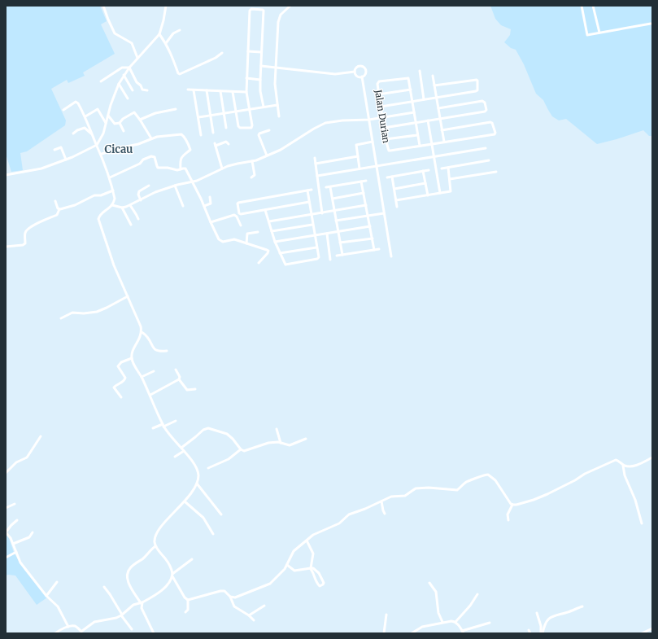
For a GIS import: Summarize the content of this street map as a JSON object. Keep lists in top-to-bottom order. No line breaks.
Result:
{"streets":{"street":["Jalan Durian"]},"districts":["Cicau"]}
